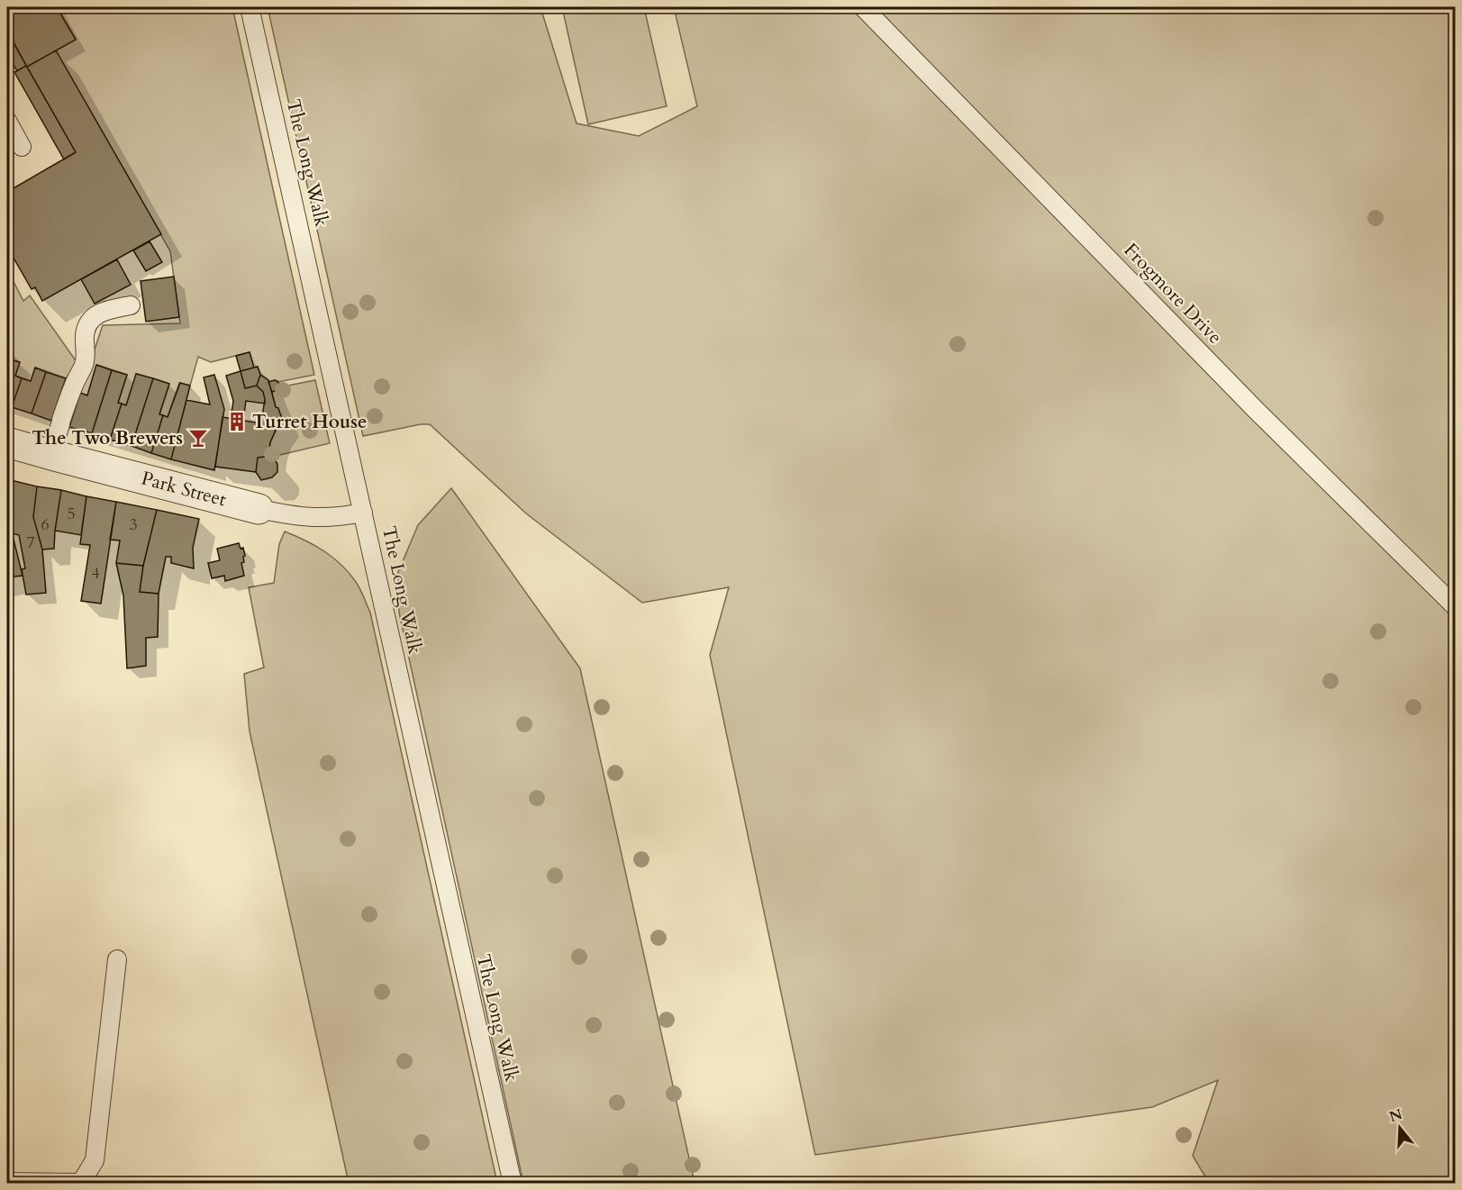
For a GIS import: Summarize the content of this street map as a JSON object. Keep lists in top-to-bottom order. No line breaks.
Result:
{"streets":{"street":["Park Street"],"lane":["The Long Walk","Frogmore Drive"]},"crossings":[["The Long Walk","Park Street"]],"places":{"building":["Turret House"],"bar":["The Two Brewers"]},"house_numbers":["5","6","3","7","4"],"north":"top"}
